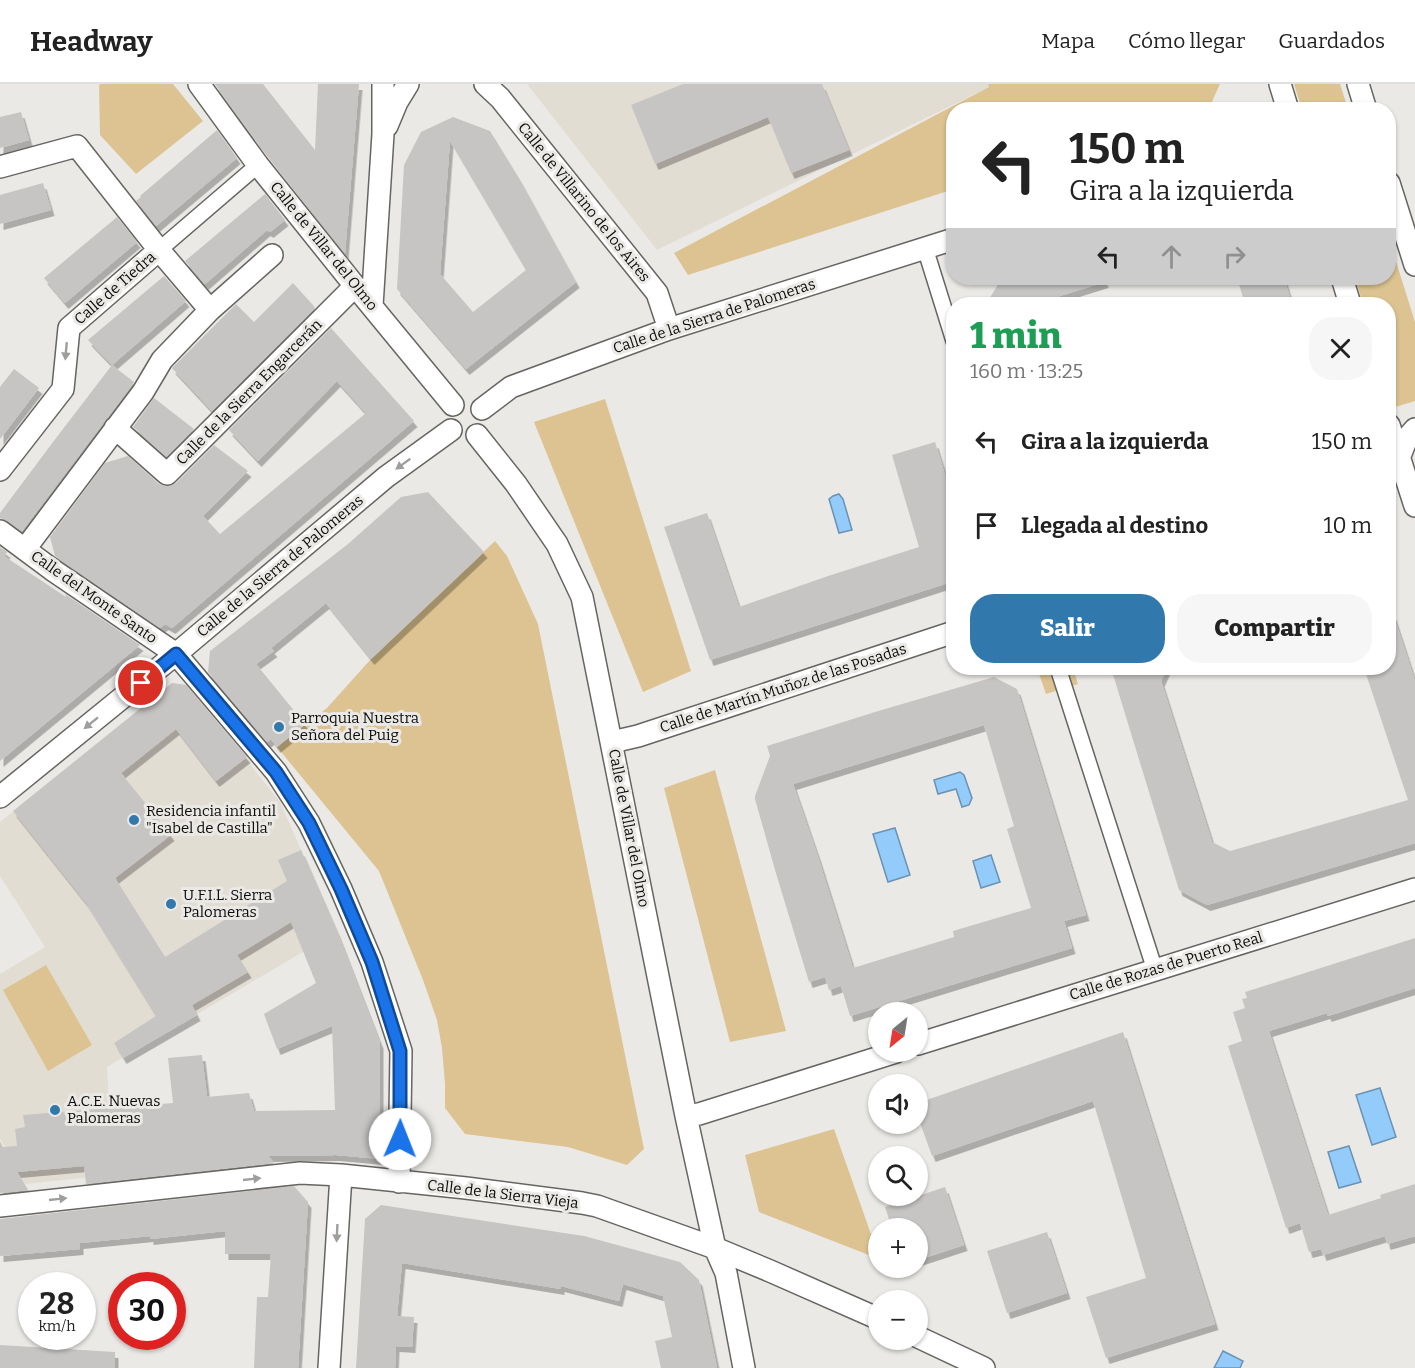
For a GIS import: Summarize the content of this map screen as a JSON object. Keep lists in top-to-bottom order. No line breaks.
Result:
{"streets":{"street":["Calle de Villarino de los Aires","Calle de Villar del Olmo","Calle de Tiedra","Calle de la Sierra de Palomeras","Calle de la Sierra Engarcerán","Calle del Monte Santo","Calle de Martín Muñoz de las Posadas","Calle de Rozas de Puerto Real","Calle de la Sierra Vieja"]},"crossings":[["Calle de Villarino de los Aires","Calle de la Sierra de Palomeras"],["Calle de Villar del Olmo","Calle de Tiedra"],["Calle de Villar del Olmo","Calle de la Sierra de Palomeras"],["Calle de Villar del Olmo","Calle de la Sierra Engarcerán"],["Calle de Villar del Olmo","Calle de Martín Muñoz de las Posadas"],["Calle de Villar del Olmo","Calle de la Sierra Vieja"],["Calle de la Sierra de Palomeras","Calle del Monte Santo"],["Calle del Monte Santo","Calle de la Sierra Vieja"]],"one_way":["Calle de la Sierra de Palomeras","Calle de la Sierra Vieja"],"places":["Parroquia Nuestra Señora del Puig","Residencia infantil \"Isabel de Castilla\"","U.F.I.L. Sierra Palomeras","A.C.E. Nuevas Palomeras"],"north":"bottom left","page":{"header":"Headway","nav":["Mapa","Cómo llegar","Guardados"],"turn":["150 m","Gira a la izquierda"],"heading":["1 min","160 m · 13:25"],"list":[{"name":"Gira a la izquierda","value":"150 m"},{"name":"Llegada al destino","value":"10 m"}],"buttons":["Salir","Compartir"],"map_buttons":["+","−"],"speed":"28 km/h","limit":"30"}}
